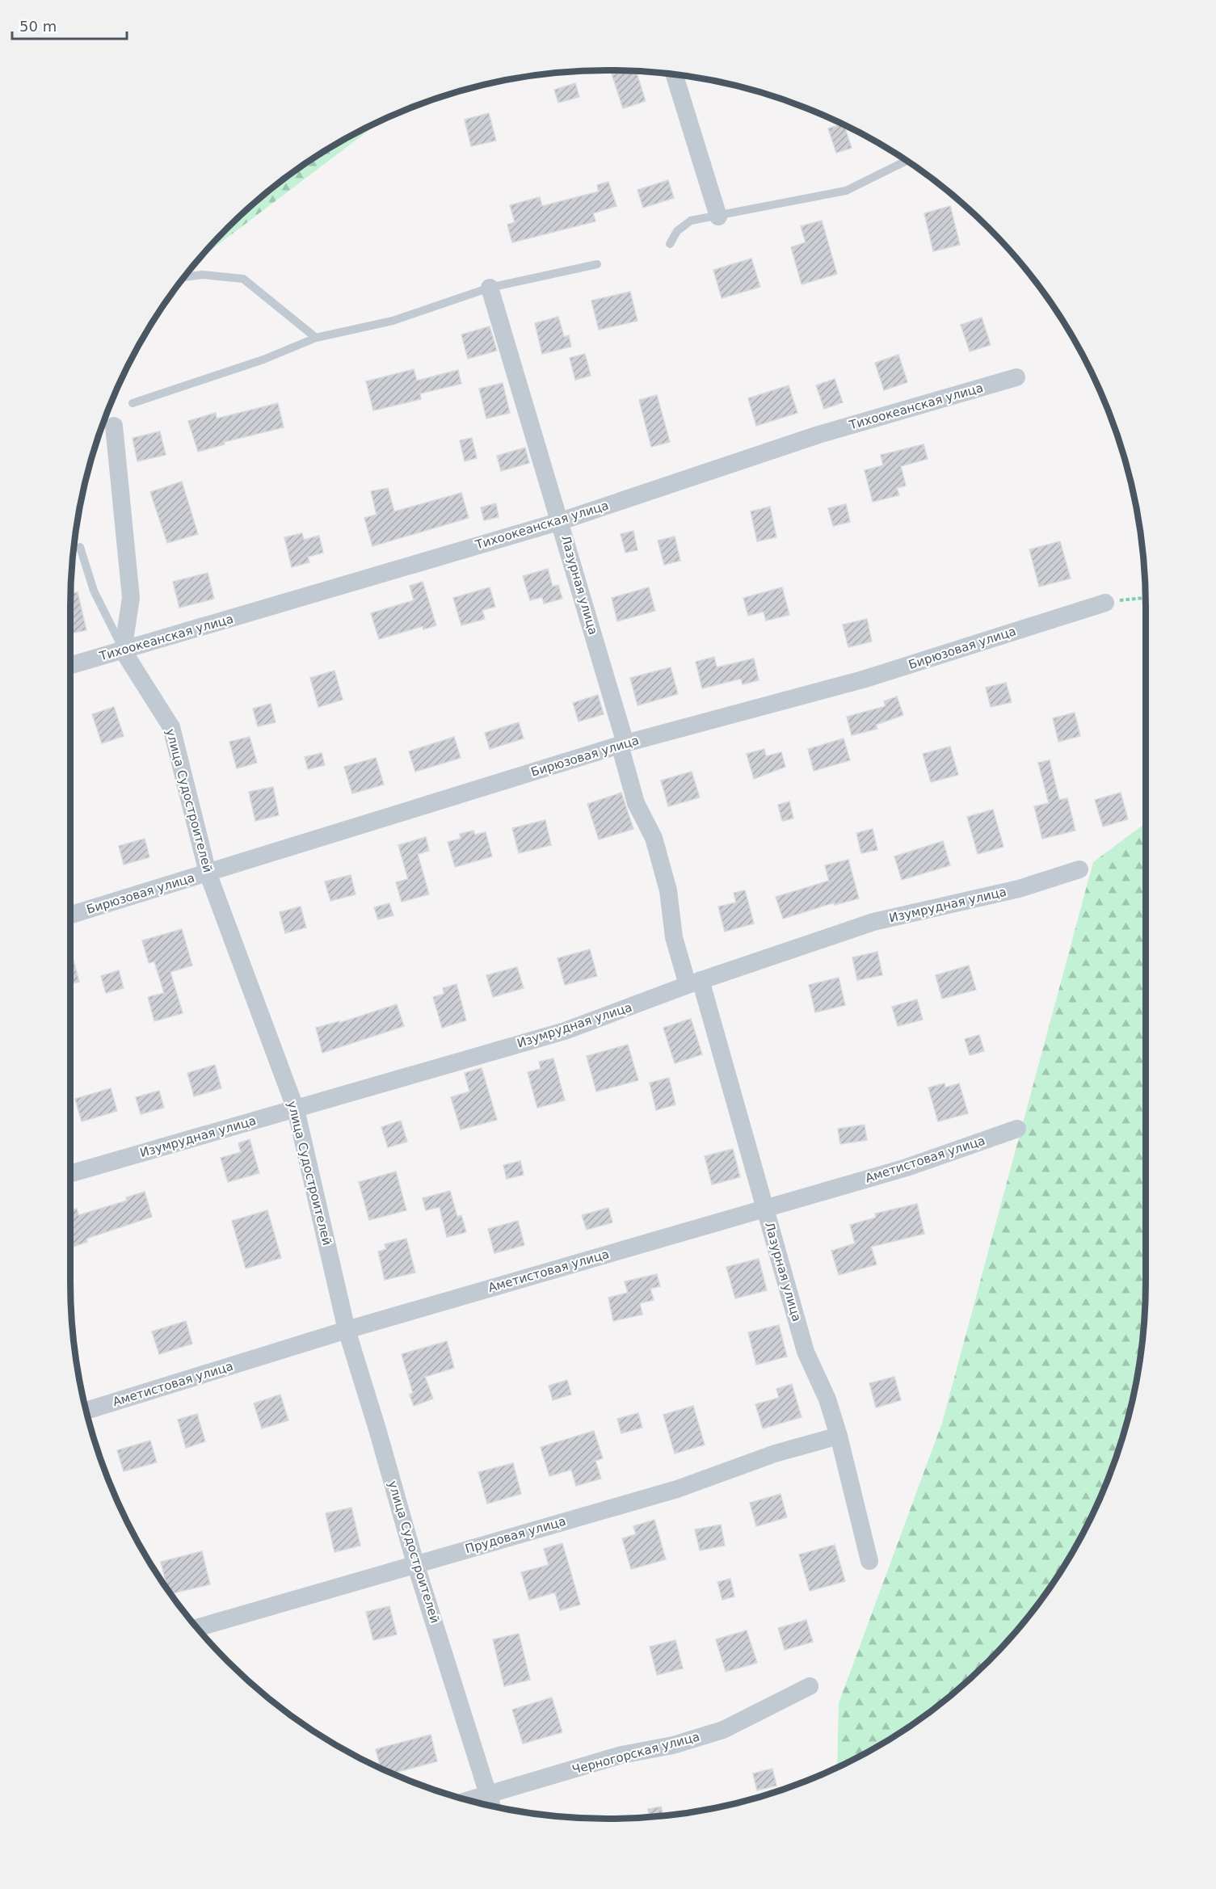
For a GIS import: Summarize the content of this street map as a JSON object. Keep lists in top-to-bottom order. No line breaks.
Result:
{"streets":{"street":["Тихоокеанская улица","Лазурная улица","Бирюзовая улица","улица Судостроителей","Изумрудная улица","Аметистовая улица","Прудовая улица","Черногорская улица"]},"crossings":[["Тихоокеанская улица","Лазурная улица"],["Тихоокеанская улица","улица Судостроителей"],["Лазурная улица","Бирюзовая улица"],["Лазурная улица","Изумрудная улица"],["Лазурная улица","Аметистовая улица"],["Лазурная улица","Прудовая улица"],["Бирюзовая улица","улица Судостроителей"],["улица Судостроителей","Изумрудная улица"],["улица Судостроителей","Аметистовая улица"],["улица Судостроителей","Прудовая улица"],["улица Судостроителей","Черногорская улица"]],"scale_bar":"50 m"}
